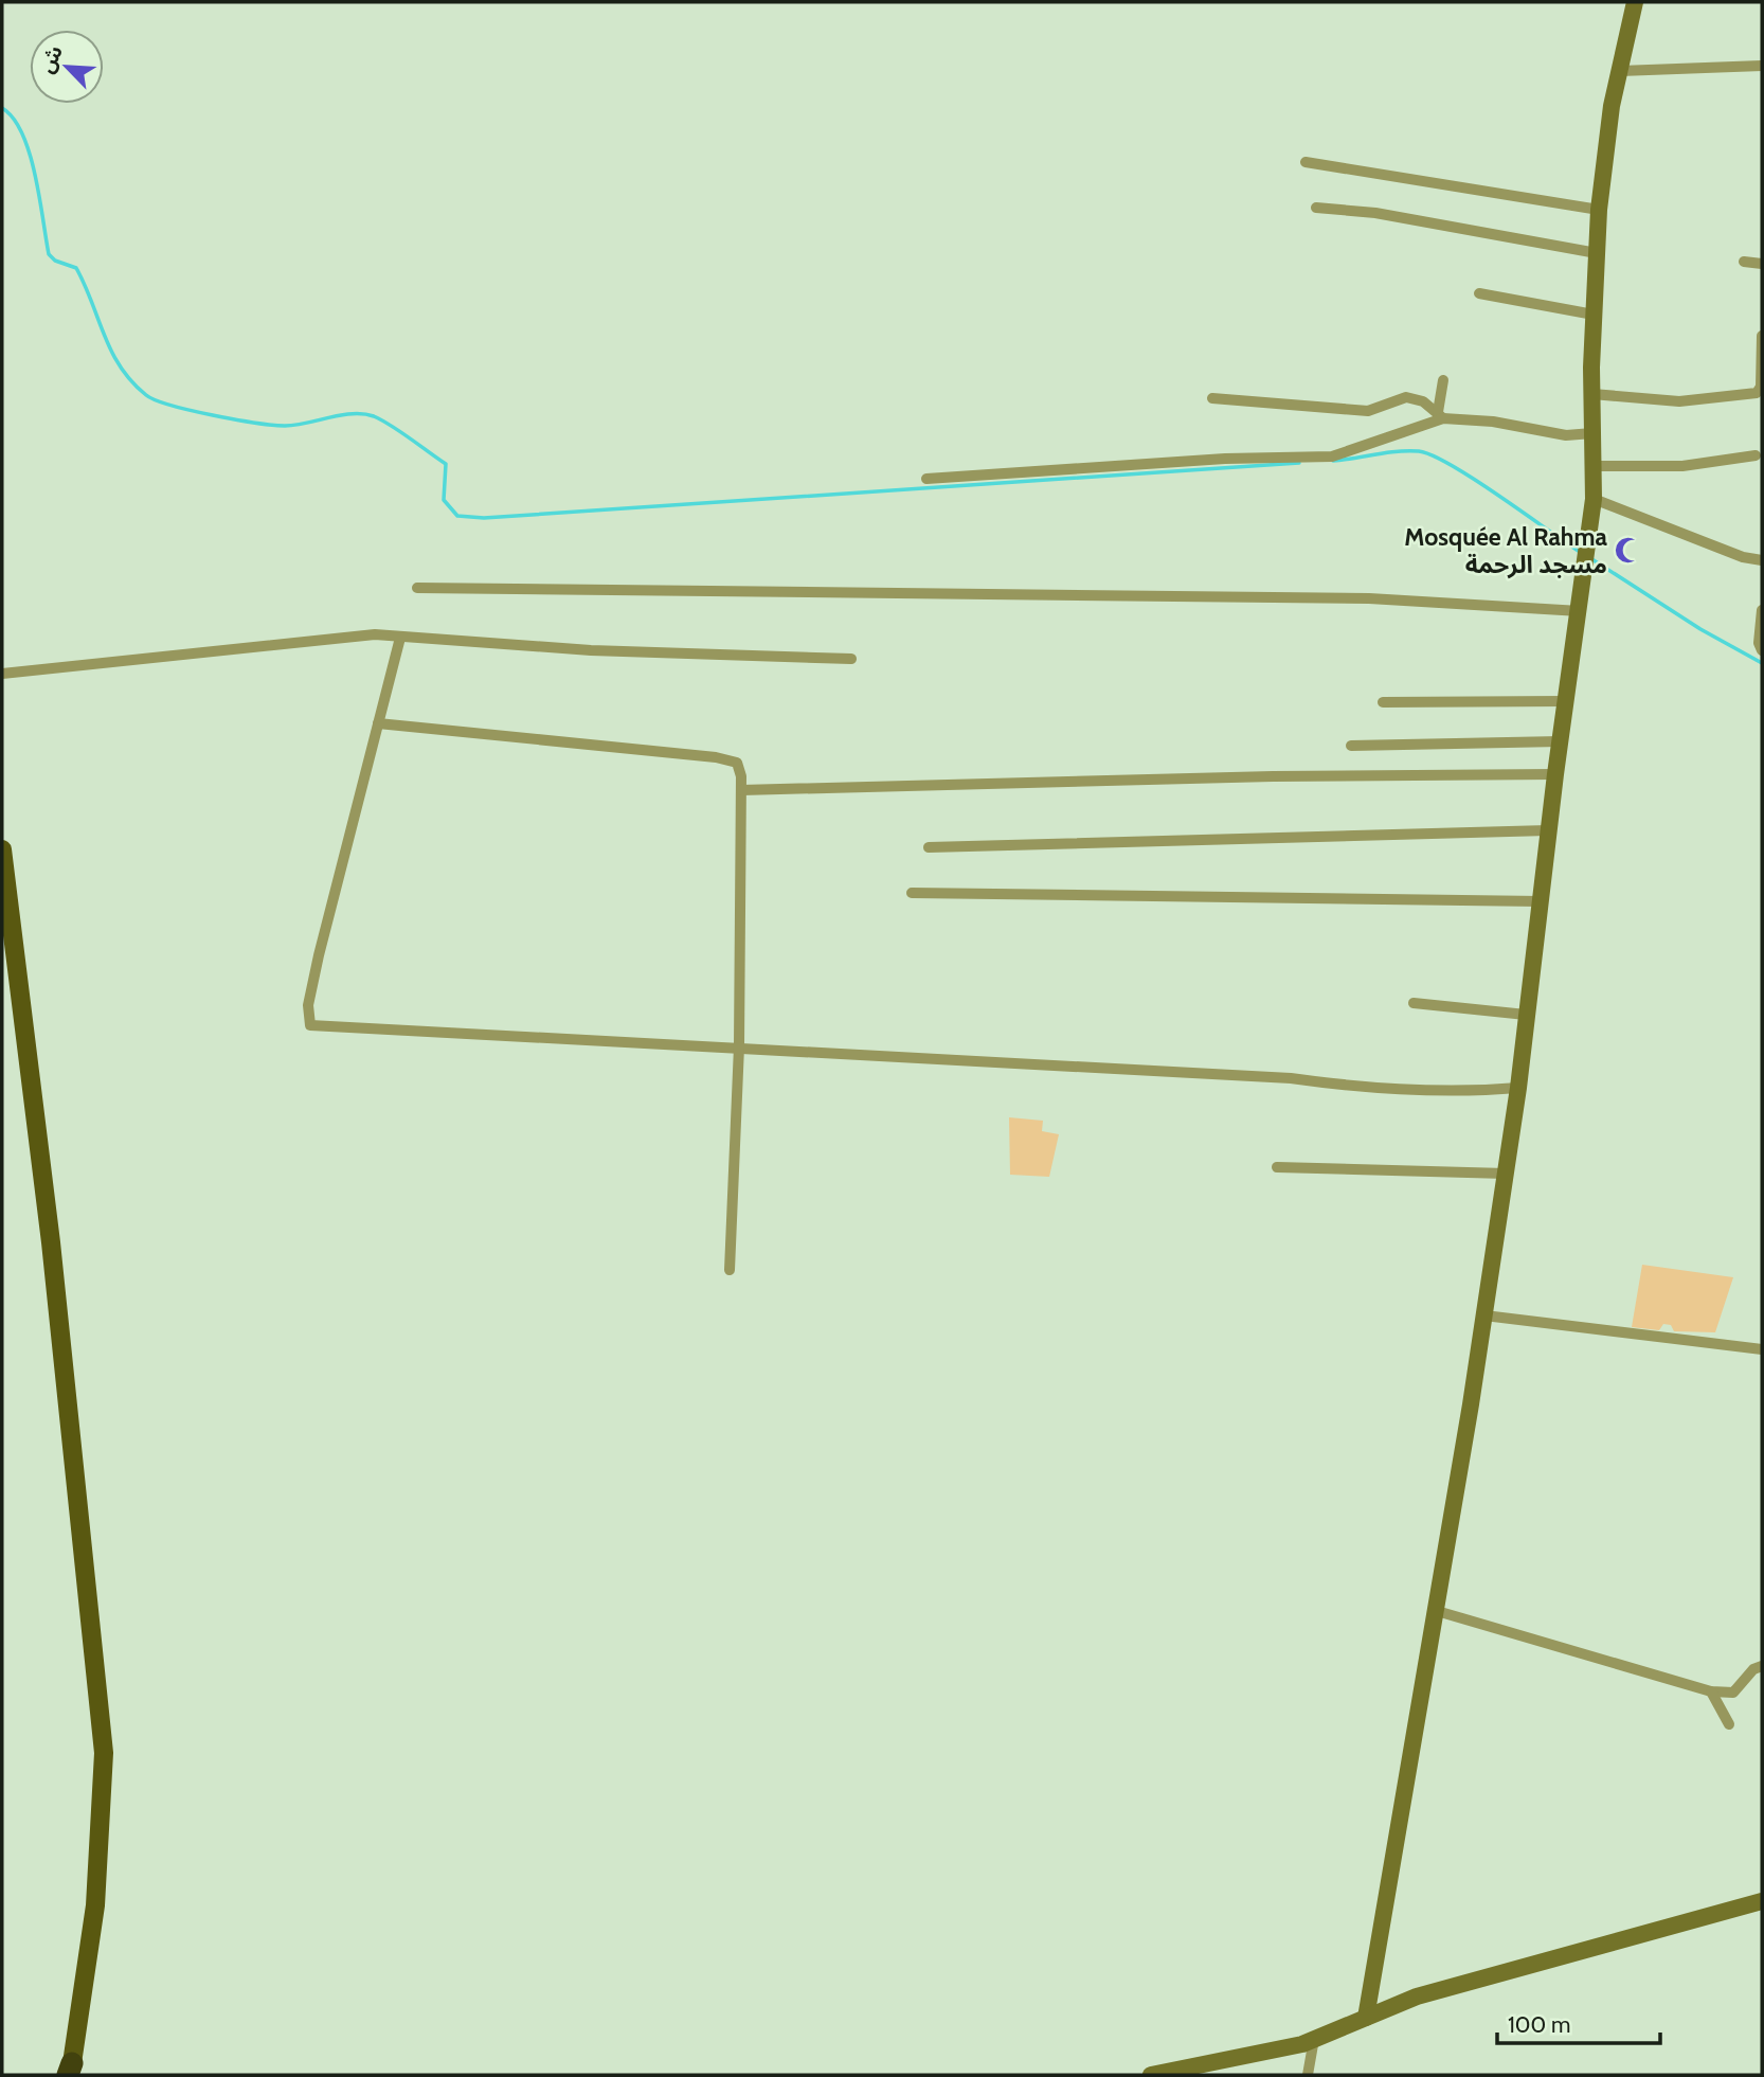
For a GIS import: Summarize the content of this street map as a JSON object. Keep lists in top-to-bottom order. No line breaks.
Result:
{"places":{"mosque":["Mosquée Al Rahma مسجد الرحمة"]},"scale_bar":"100 m","north":"top left"}
